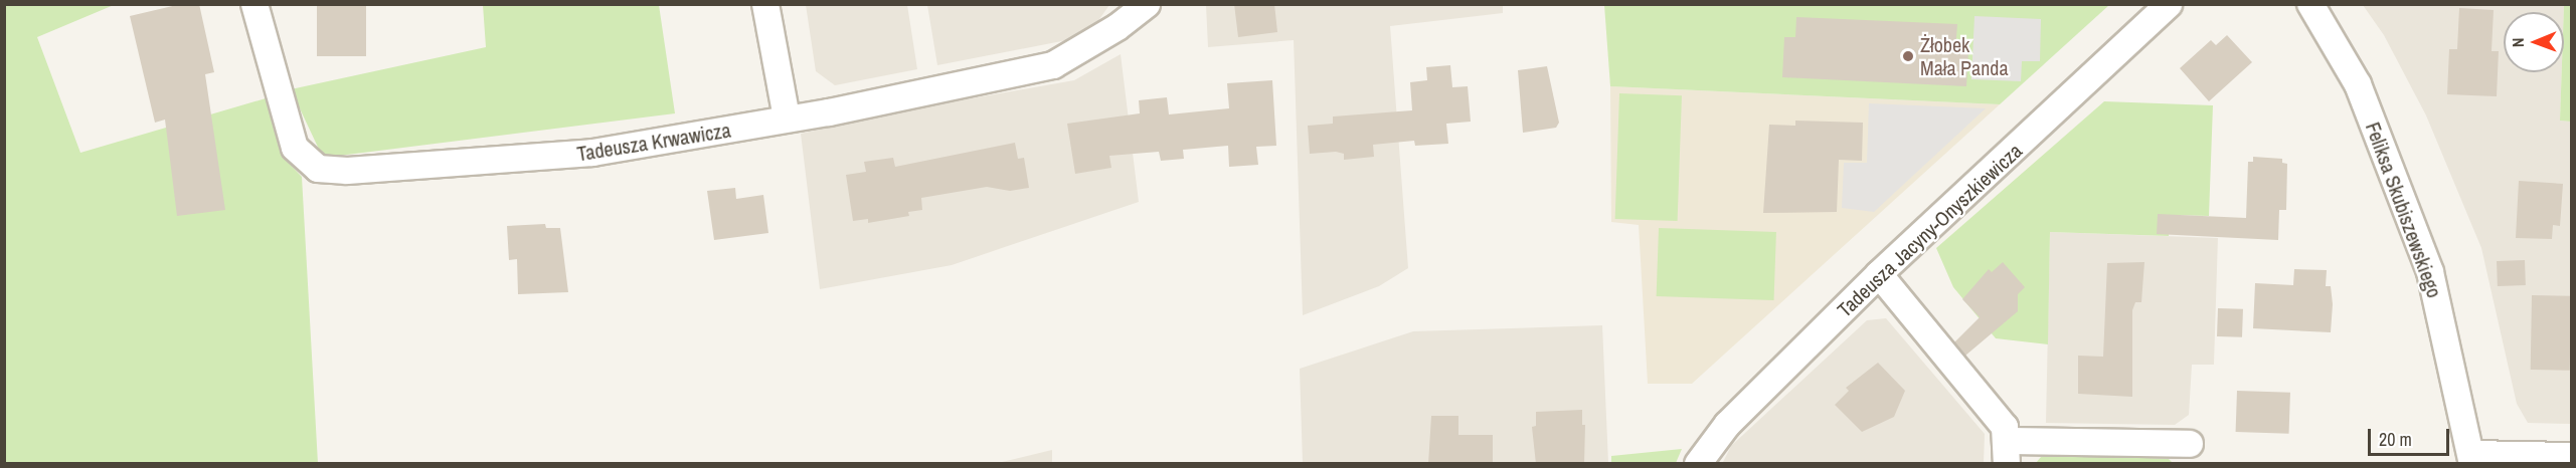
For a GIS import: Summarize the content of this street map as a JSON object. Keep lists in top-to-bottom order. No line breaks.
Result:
{"streets":{"street":["Tadeusza Krwawicza","Feliksa Skubiszewskiego","Tadeusza Jacyny-Onyszkiewicza"]},"places":["Żłobek Mała Panda"],"scale_bar":"20 m","north":"left"}
